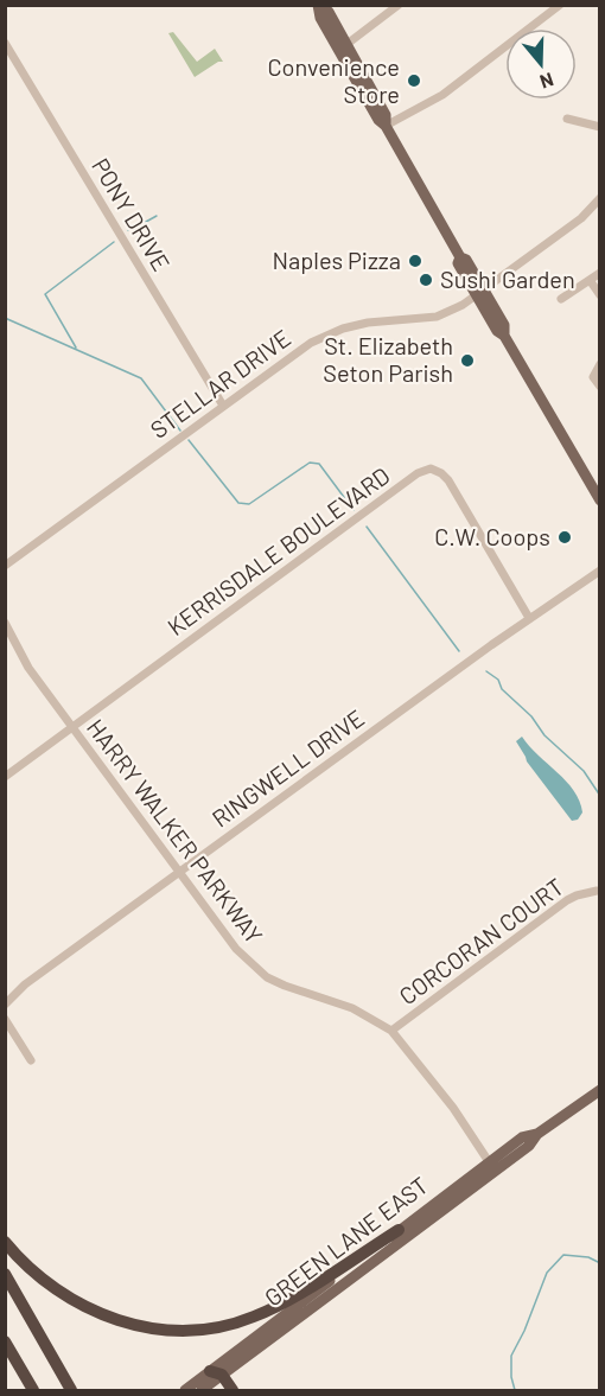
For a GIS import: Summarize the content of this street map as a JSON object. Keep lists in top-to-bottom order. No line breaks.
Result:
{"streets":{"main road":["GREEN LANE EAST"],"street":["PONY DRIVE","STELLAR DRIVE","KERRISDALE BOULEVARD","RINGWELL DRIVE","HARRY WALKER PARKWAY","CORCORAN COURT"]},"crossings":[["PONY DRIVE","STELLAR DRIVE"],["KERRISDALE BOULEVARD","RINGWELL DRIVE"],["KERRISDALE BOULEVARD","HARRY WALKER PARKWAY"],["RINGWELL DRIVE","HARRY WALKER PARKWAY"],["HARRY WALKER PARKWAY","CORCORAN COURT"],["HARRY WALKER PARKWAY","GREEN LANE EAST"]],"places":["Convenience Store","Naples Pizza","Sushi Garden","St. Elizabeth Seton Parish","C.W. Coops"],"north":"bottom"}
